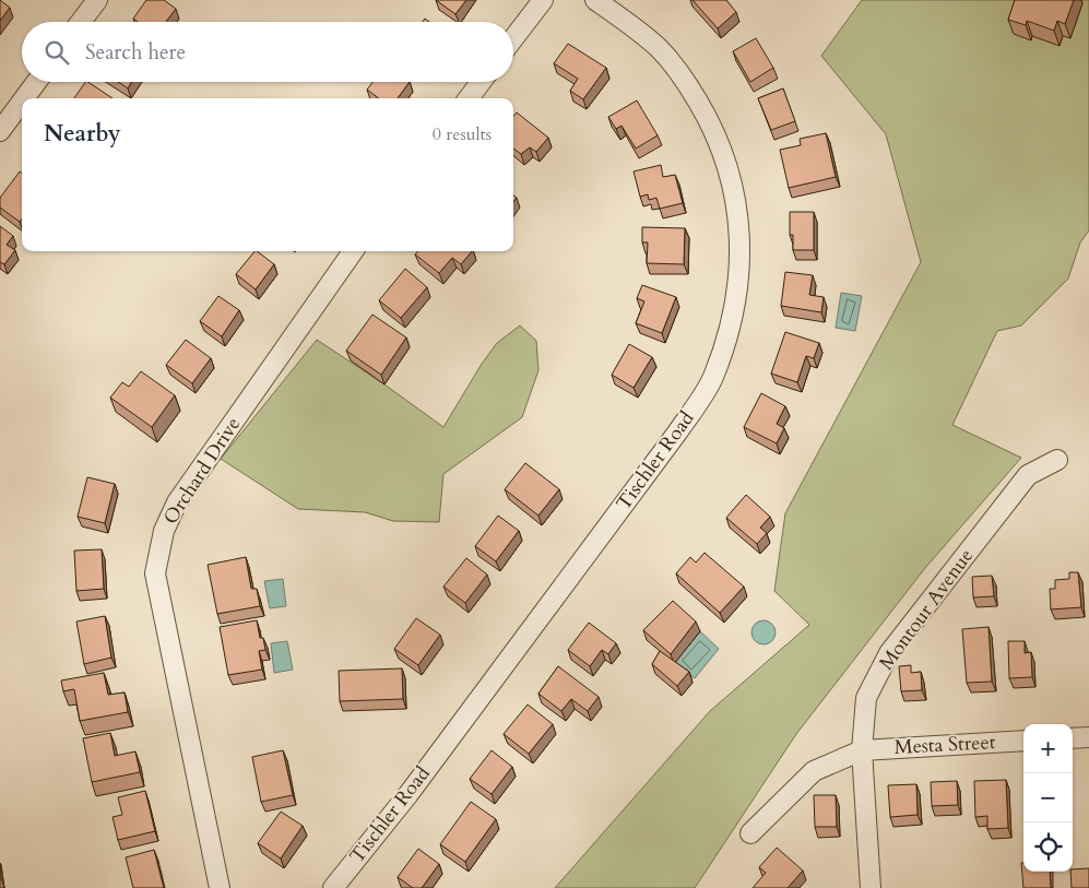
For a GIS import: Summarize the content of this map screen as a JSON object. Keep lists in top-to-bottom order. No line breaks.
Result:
{"streets":{"street":["Tischler Road","Orchard Drive","Montour Avenue","Mesta Street"]},"crossings":[["Montour Avenue","Mesta Street"]],"page":{"search":"Search here","heading":["Nearby","0 results"],"map_buttons":["+","−"]}}
